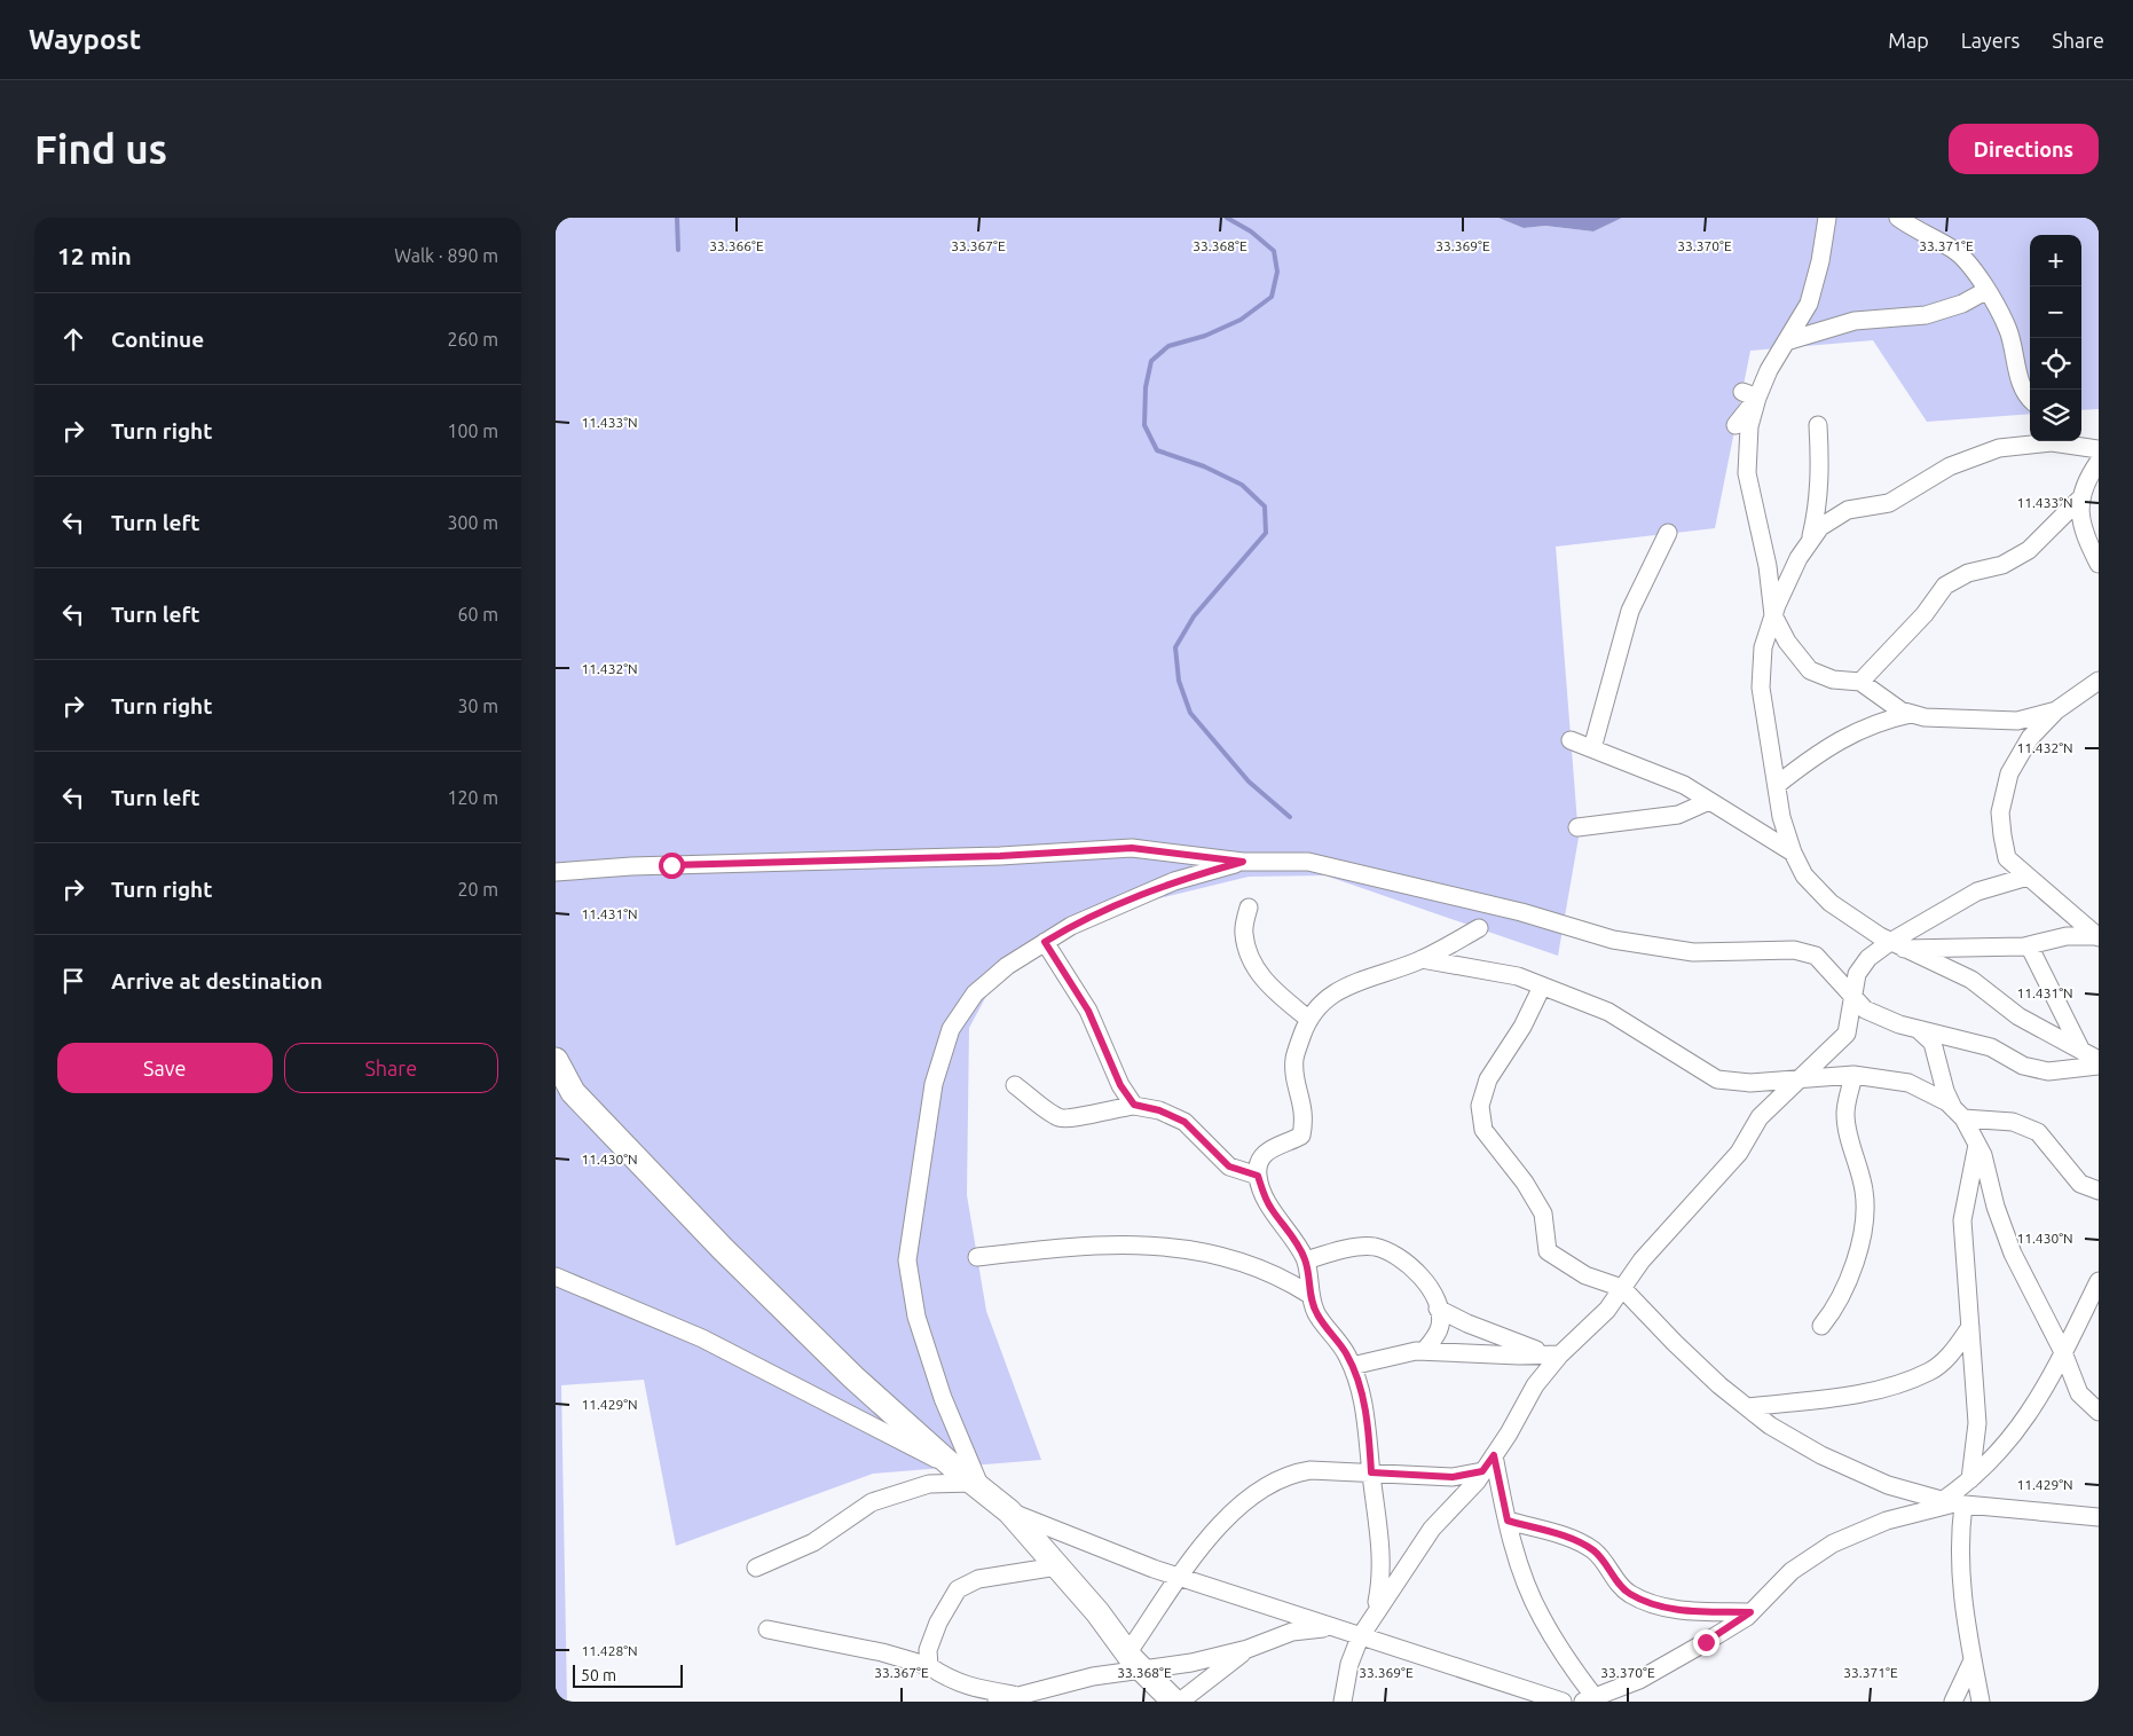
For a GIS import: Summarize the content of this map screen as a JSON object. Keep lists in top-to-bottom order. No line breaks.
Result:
{"scale_bar":"50 m","page":{"header":"Waypost","nav":["Map","Layers","Share"],"buttons":["Directions",["Save","Share"]],"title":"Find us","heading":["12 min","Walk · 890 m"],"map_buttons":["+","−"],"list":[["Continue","260 m"],["Turn right","100 m"],["Turn left","300 m"],["Turn left","60 m"],["Turn right","30 m"],["Turn left","120 m"],["Turn right","20 m"],"Arrive at destination"],"scale":"50 m"},"coordinates":["33.366°E","33.367°E","33.368°E","33.369°E","33.370°E","33.371°E","11.433°N","11.432°N","11.431°N","11.430°N","11.429°N","11.428°N"]}
